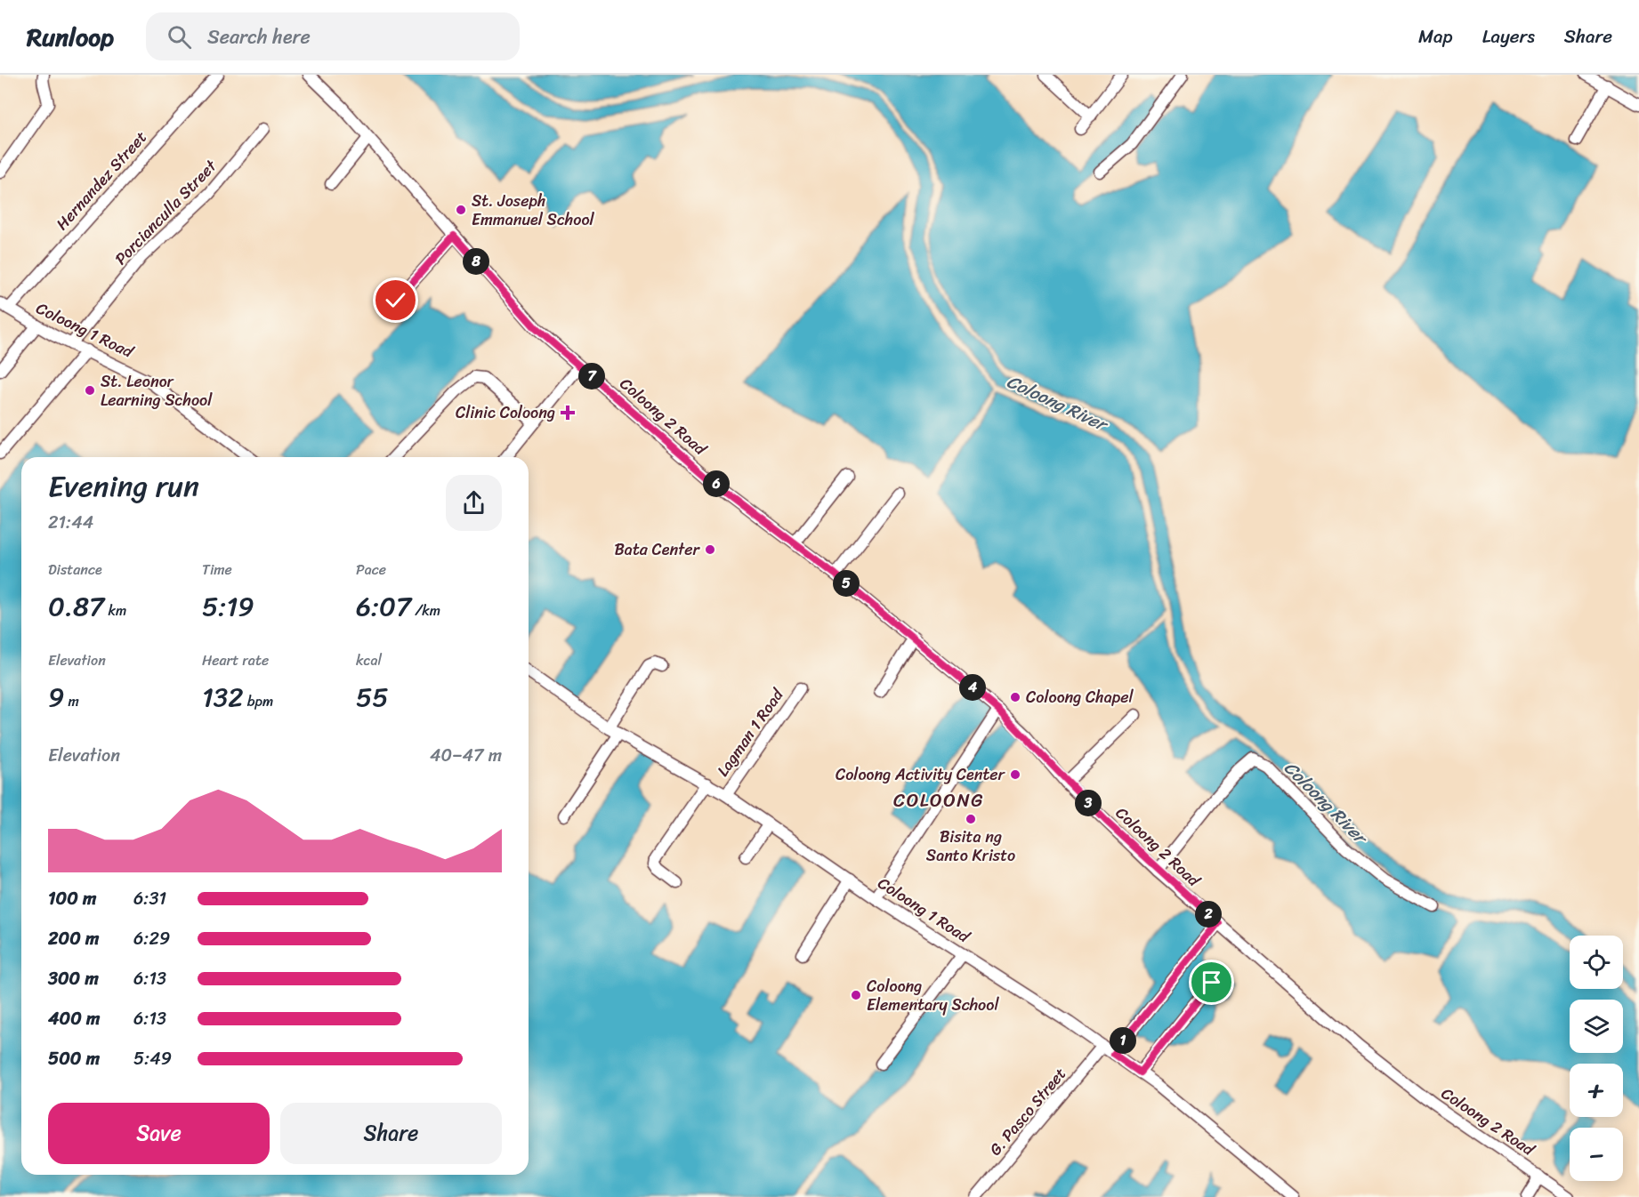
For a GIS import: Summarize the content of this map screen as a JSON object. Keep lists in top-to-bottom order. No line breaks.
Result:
{"streets":{"street":["Hernandez Street","Porcianculla Street","Coloong 1 Road","Coloong 2 Road","Lagman 1 Road","G. Pasco Street"]},"crossings":[["Hernandez Street","Coloong 1 Road"],["Porcianculla Street","Coloong 1 Road"],["Coloong 1 Road","Lagman 1 Road"],["Coloong 1 Road","G. Pasco Street"]],"districts":["COLOONG"],"water":["Coloong River"],"places":{"other":["St. Joseph Emmanuel School","St. Leonor Learning School","Bata Center","Coloong Chapel","Coloong Activity Center","Bisita ng Santo Kristo","Coloong Elementary School"],"health":["Clinic Coloong"]},"page":{"header":"Runloop","search":"Search here","nav":["Map","Layers","Share"],"pins":["8","7","6","5","4","3","2","1"],"heading":["Evening run","21:44"],"stats":[["Distance","0.87 km"],["Time","5:19"],["Pace","6:07 /km"],["Elevation","9 m"],["Heart rate","132 bpm"],["kcal","55"]],"chart":["Elevation","40–47 m"],"list":[{"name":"100 m","note":"6:31"},{"name":"200 m","note":"6:29"},{"name":"300 m","note":"6:13"},{"name":"400 m","note":"6:13"},{"name":"500 m","note":"5:49"}],"map_buttons":["+","−"],"buttons":["Save","Share"]}}
